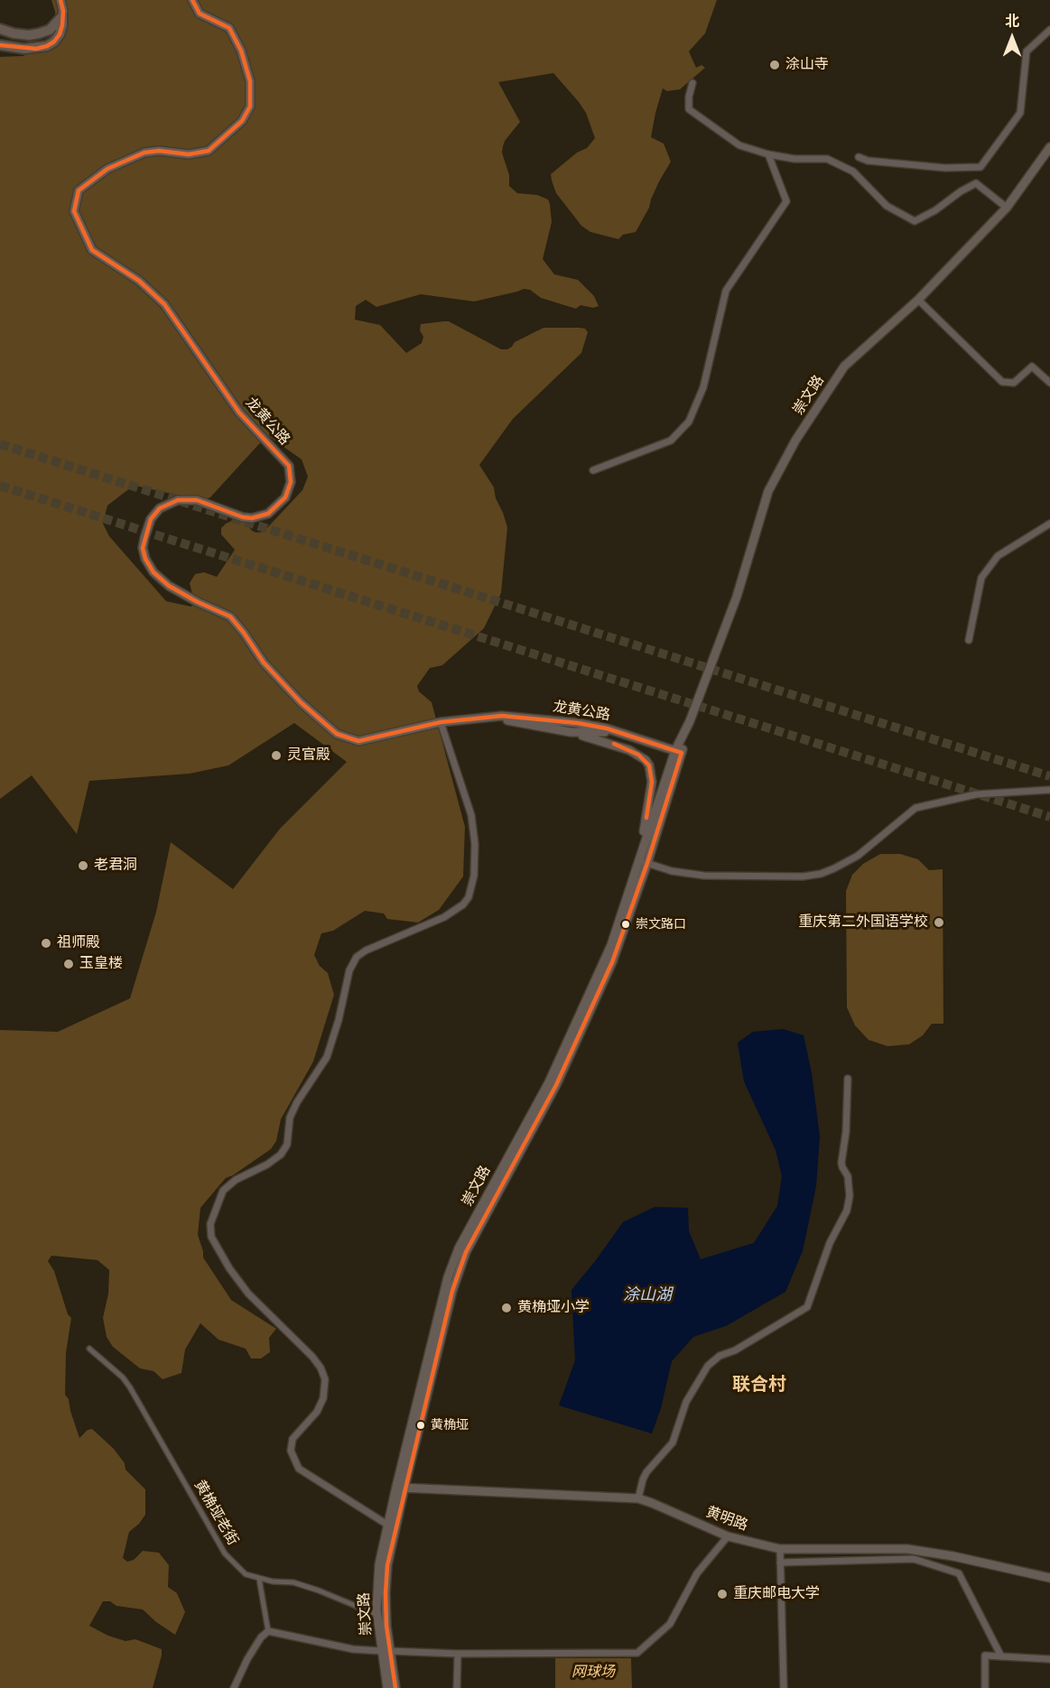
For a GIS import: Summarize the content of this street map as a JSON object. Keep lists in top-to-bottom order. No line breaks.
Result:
{"streets":{"main road":["崇文路","龙黄公路","黄明路"],"street":["黄桷垭老街"]},"crossings":[["崇文路","龙黄公路"],["崇文路","黄桷垭老街"],["崇文路","黄明路"]],"districts":["联合村"],"water":["涂山湖"],"parks":["网球场"],"places":["涂山寺","灵官殿","老君洞","重庆第二外国语学校","崇文路口","祖师殿","玉皇楼","黄桷垭小学","黄桷垭","重庆邮电大学"],"north":"top"}
